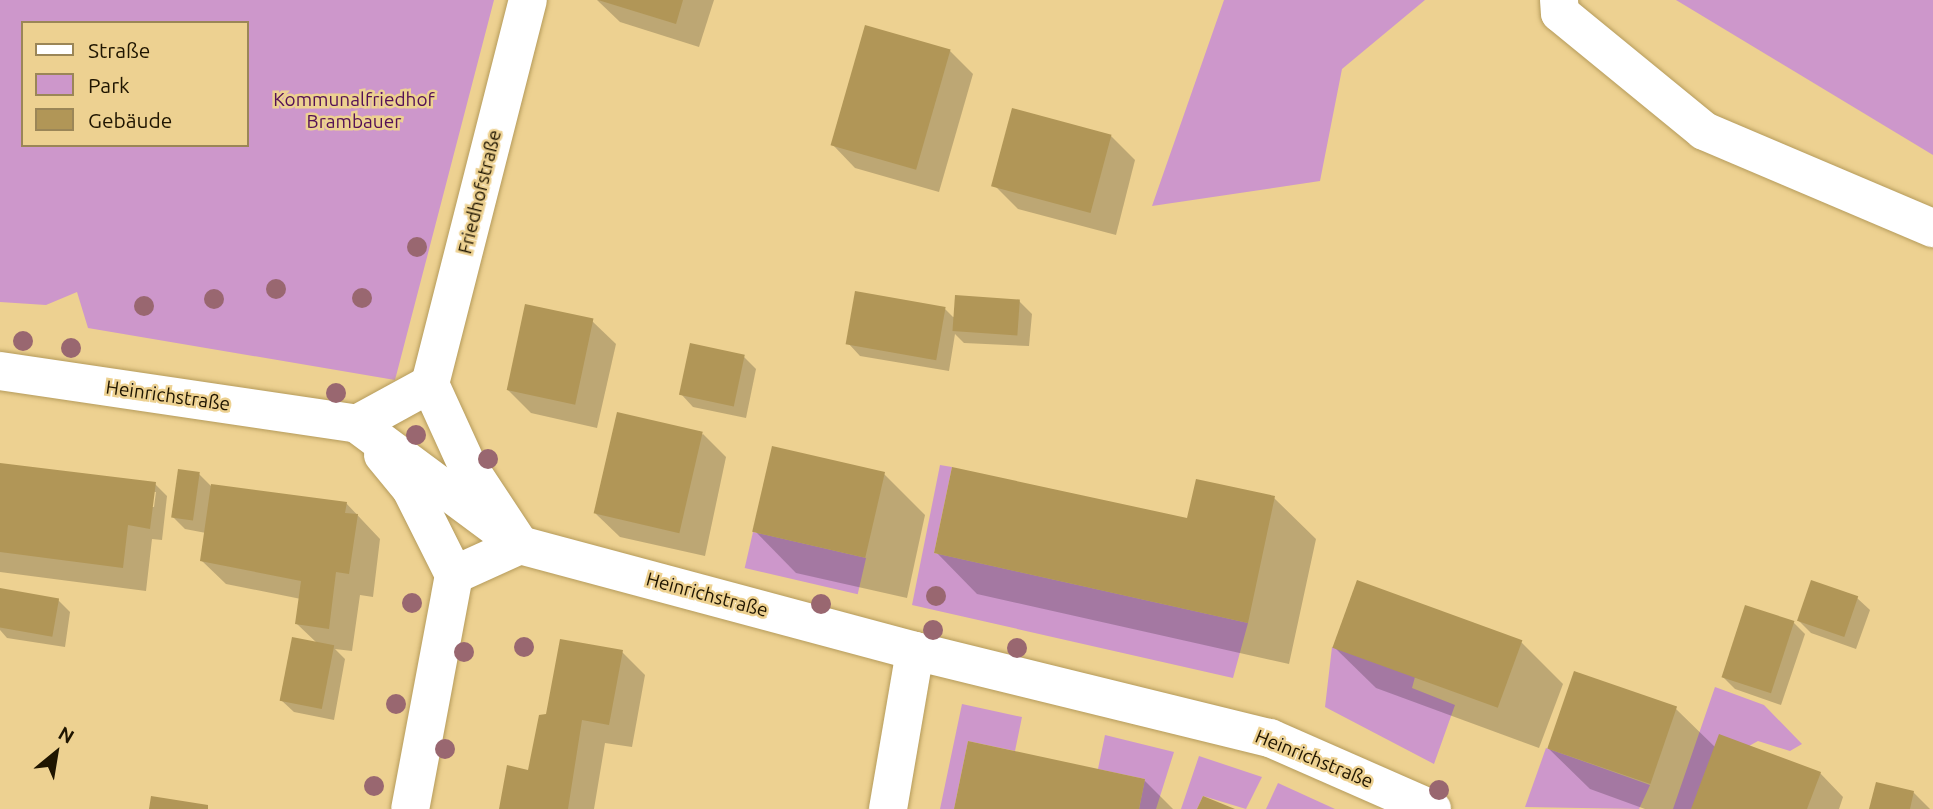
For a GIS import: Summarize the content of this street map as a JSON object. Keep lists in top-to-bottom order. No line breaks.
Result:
{"streets":{"street":["Friedhofstraße","Heinrichstraße"]},"parks":["Kommunalfriedhof Brambauer"],"legend":["Straße","Park","Gebäude"],"north":"top right"}
